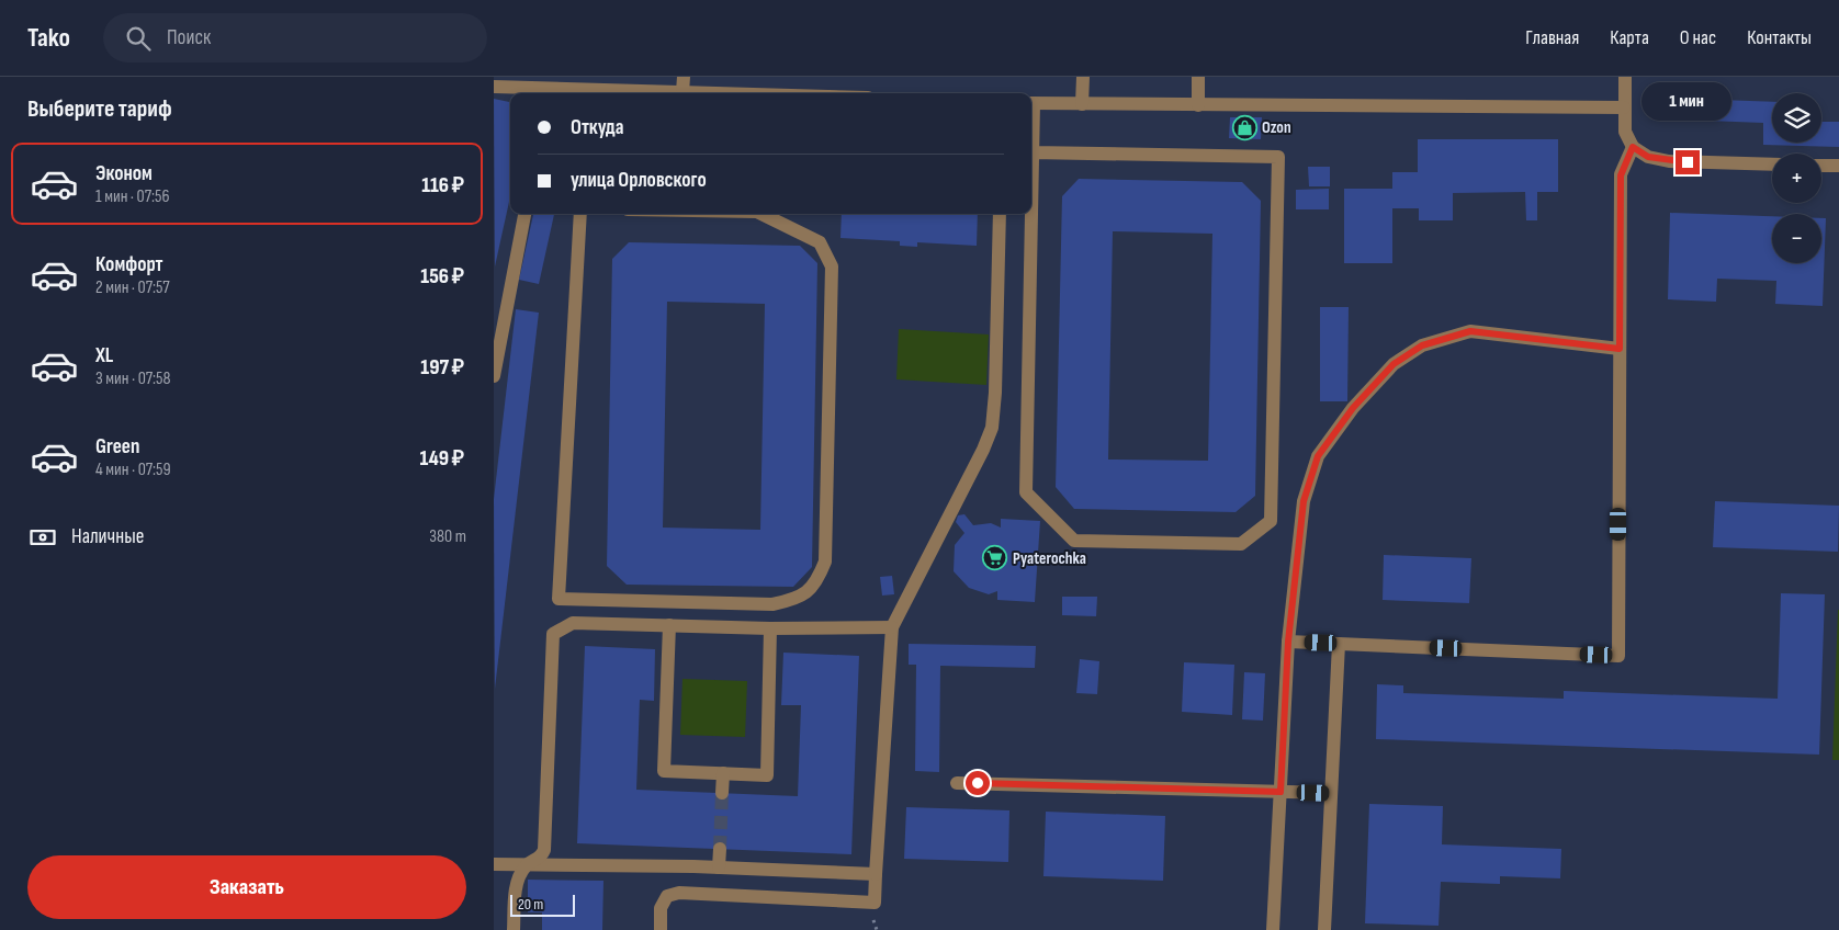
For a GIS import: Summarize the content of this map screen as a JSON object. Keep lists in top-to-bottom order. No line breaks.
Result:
{"places":{"shop":["Ozon"],"supermarket":["Pyaterochka"]},"scale_bar":"20 m","page":{"header":"Tako","search":"Поиск","nav":["Главная","Карта","О нас","Контакты"],"heading":"Выберите тариф","bubble":"1 мин","map_buttons":["+","−"],"banner":["Откуда","улица Орловского"],"list":[{"name":"Эконом","note":"1 мин · 07:56","value":"116 ₽"},{"name":"Комфорт","note":"2 мин · 07:57","value":"156 ₽"},{"name":"XL","note":"3 мин · 07:58","value":"197 ₽"},{"name":"Green","note":"4 мин · 07:59","value":"149 ₽"}],"pay":["Наличные","380 m"],"buttons":"Заказать","scale":"20 m"}}
